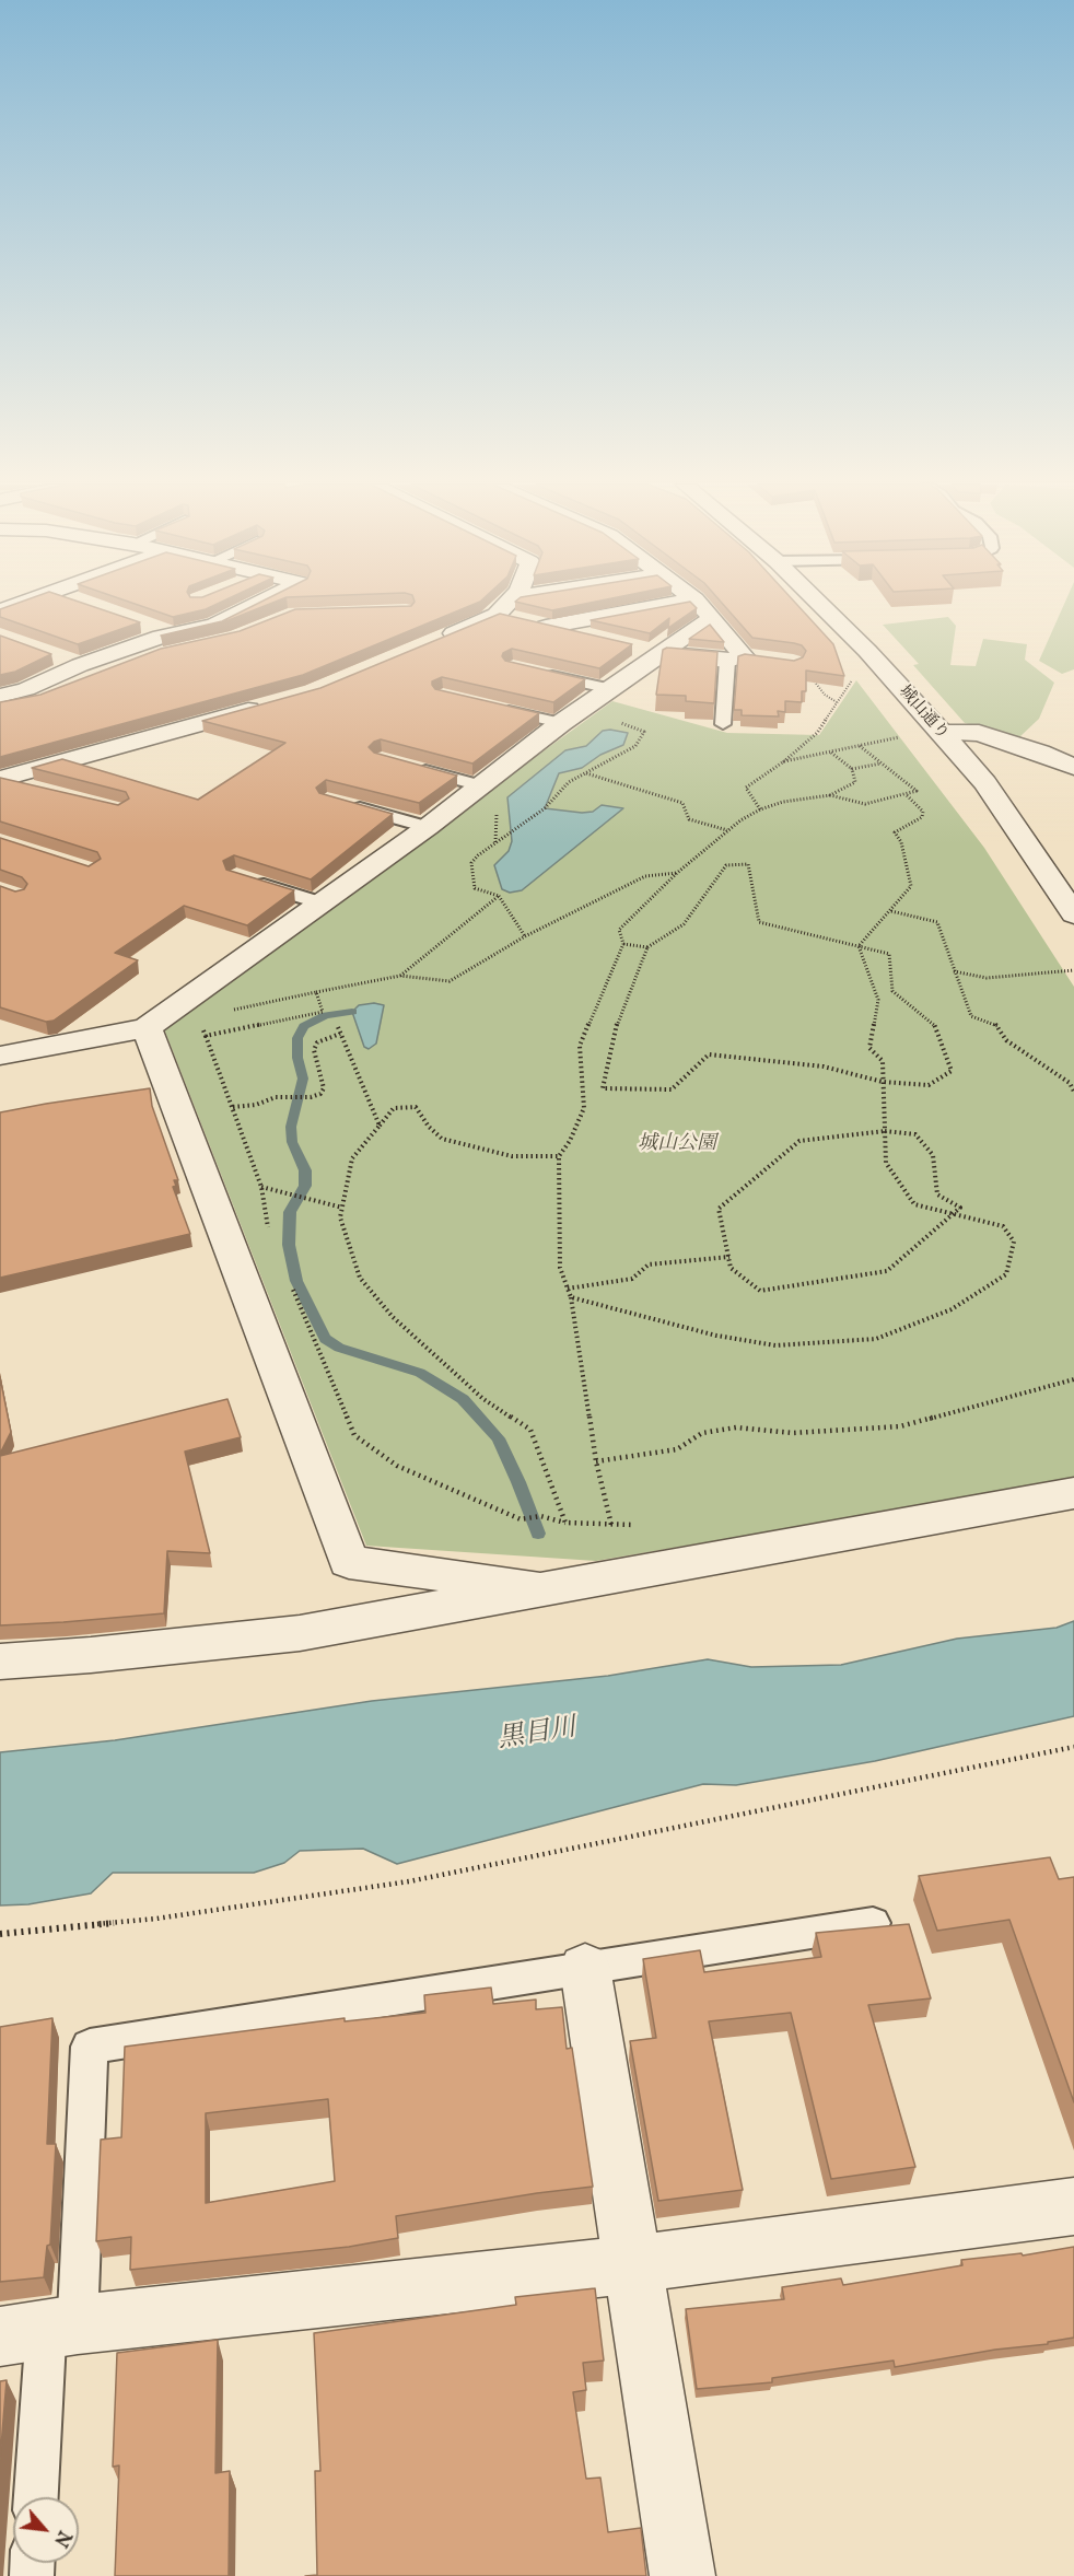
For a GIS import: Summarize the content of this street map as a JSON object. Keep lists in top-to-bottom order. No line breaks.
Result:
{"streets":{"street":["城山通り"]},"water":["黒目川"],"parks":["城山公園"],"north":"bottom right"}
